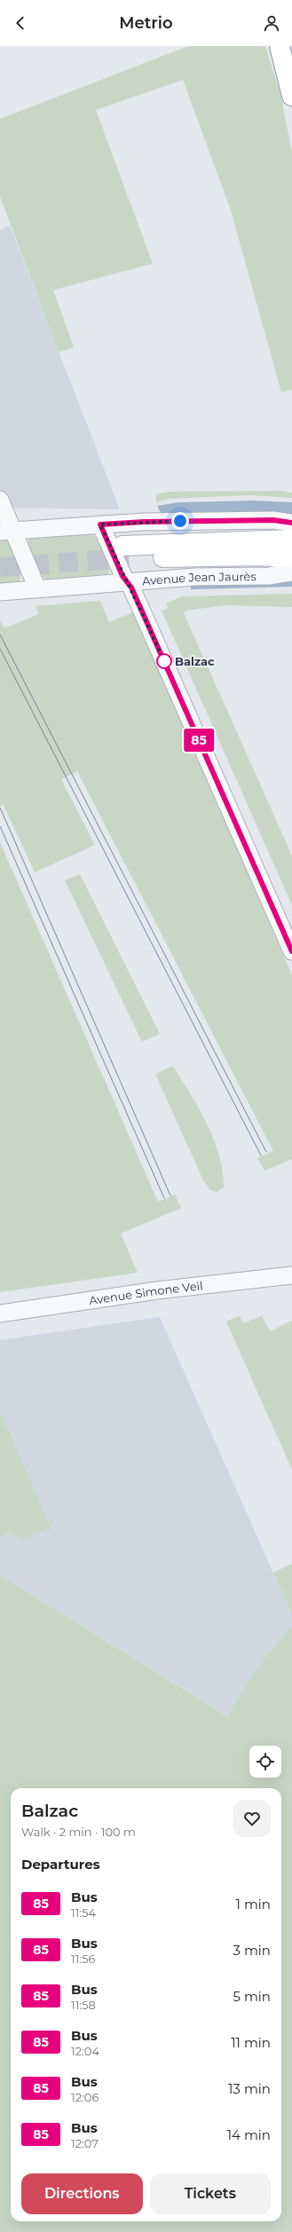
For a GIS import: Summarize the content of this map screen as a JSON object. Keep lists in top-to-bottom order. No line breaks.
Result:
{"streets":{"main road":["Avenue Jean Jaurès"],"street":["Avenue Simone Veil"]},"places":["Balzac"],"lines":["bus line 85"],"page":{"header":"Metrio","on_map":"85","heading":[["Balzac","Walk · 2 min · 100 m"],"Departures"],"list":[{"mark":"85","name":"Bus","note":"11:54","value":"1 min"},{"mark":"85","name":"Bus","note":"11:56","value":"3 min"},{"mark":"85","name":"Bus","note":"11:58","value":"5 min"},{"mark":"85","name":"Bus","note":"12:04","value":"11 min"},{"mark":"85","name":"Bus","note":"12:06","value":"13 min"},{"mark":"85","name":"Bus","note":"12:07","value":"14 min"}],"buttons":["Directions","Tickets"]}}
